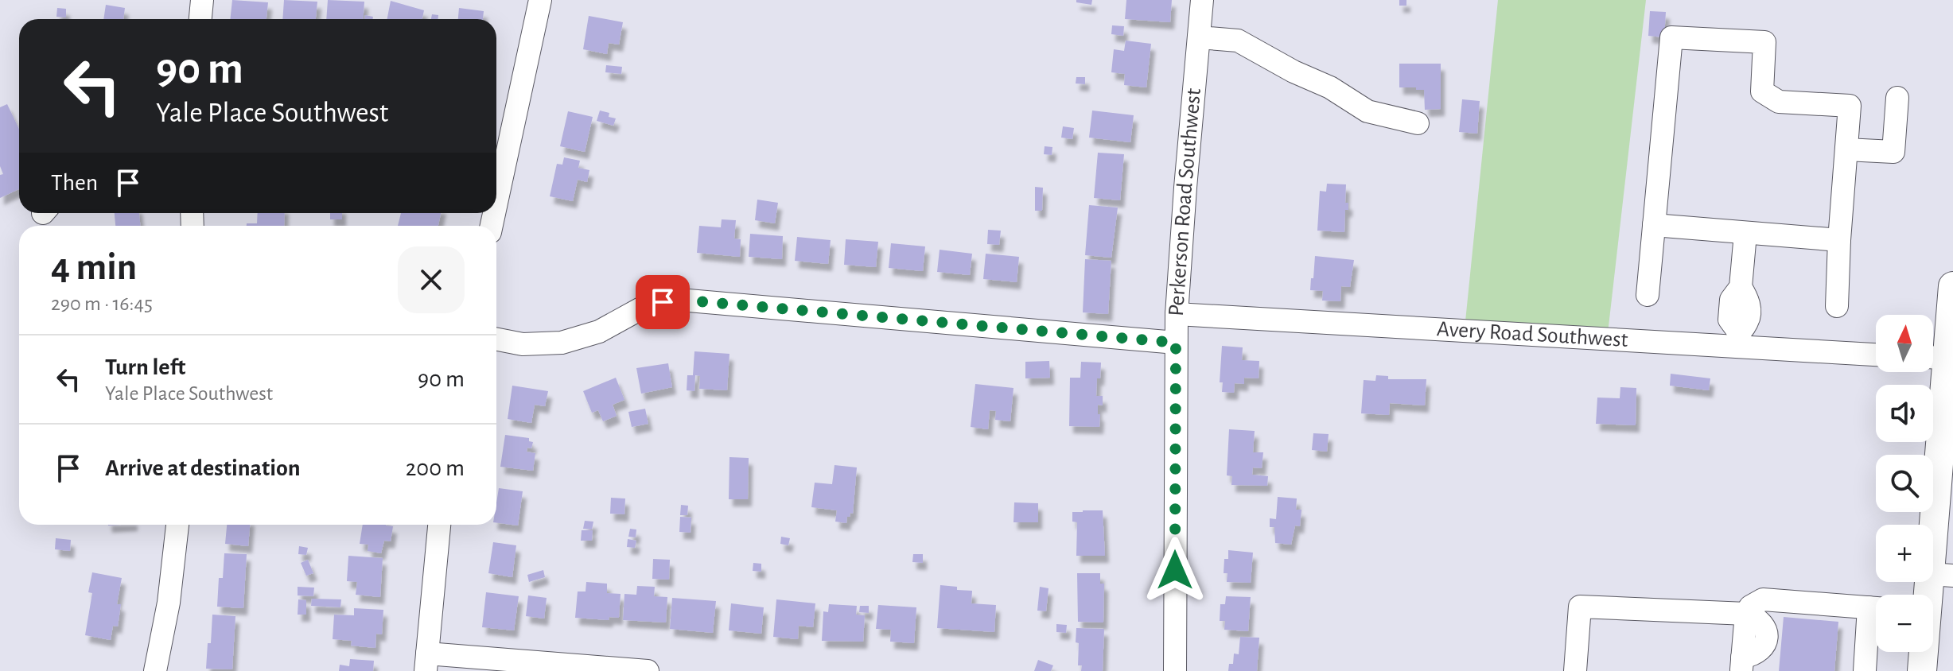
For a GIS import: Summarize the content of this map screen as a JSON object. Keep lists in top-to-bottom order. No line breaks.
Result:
{"streets":{"street":["Perkerson Road Southwest","Avery Road Southwest"]},"crossings":[["Perkerson Road Southwest","Avery Road Southwest"]],"north":"top","page":{"turn":["90 m","Yale Place Southwest"],"then":"Then","heading":["4 min","290 m · 16:45"],"map_buttons":["+","−"],"list":[{"name":"Turn left","note":"Yale Place Southwest","value":"90 m"},{"name":"Arrive at destination","value":"200 m"}]}}
